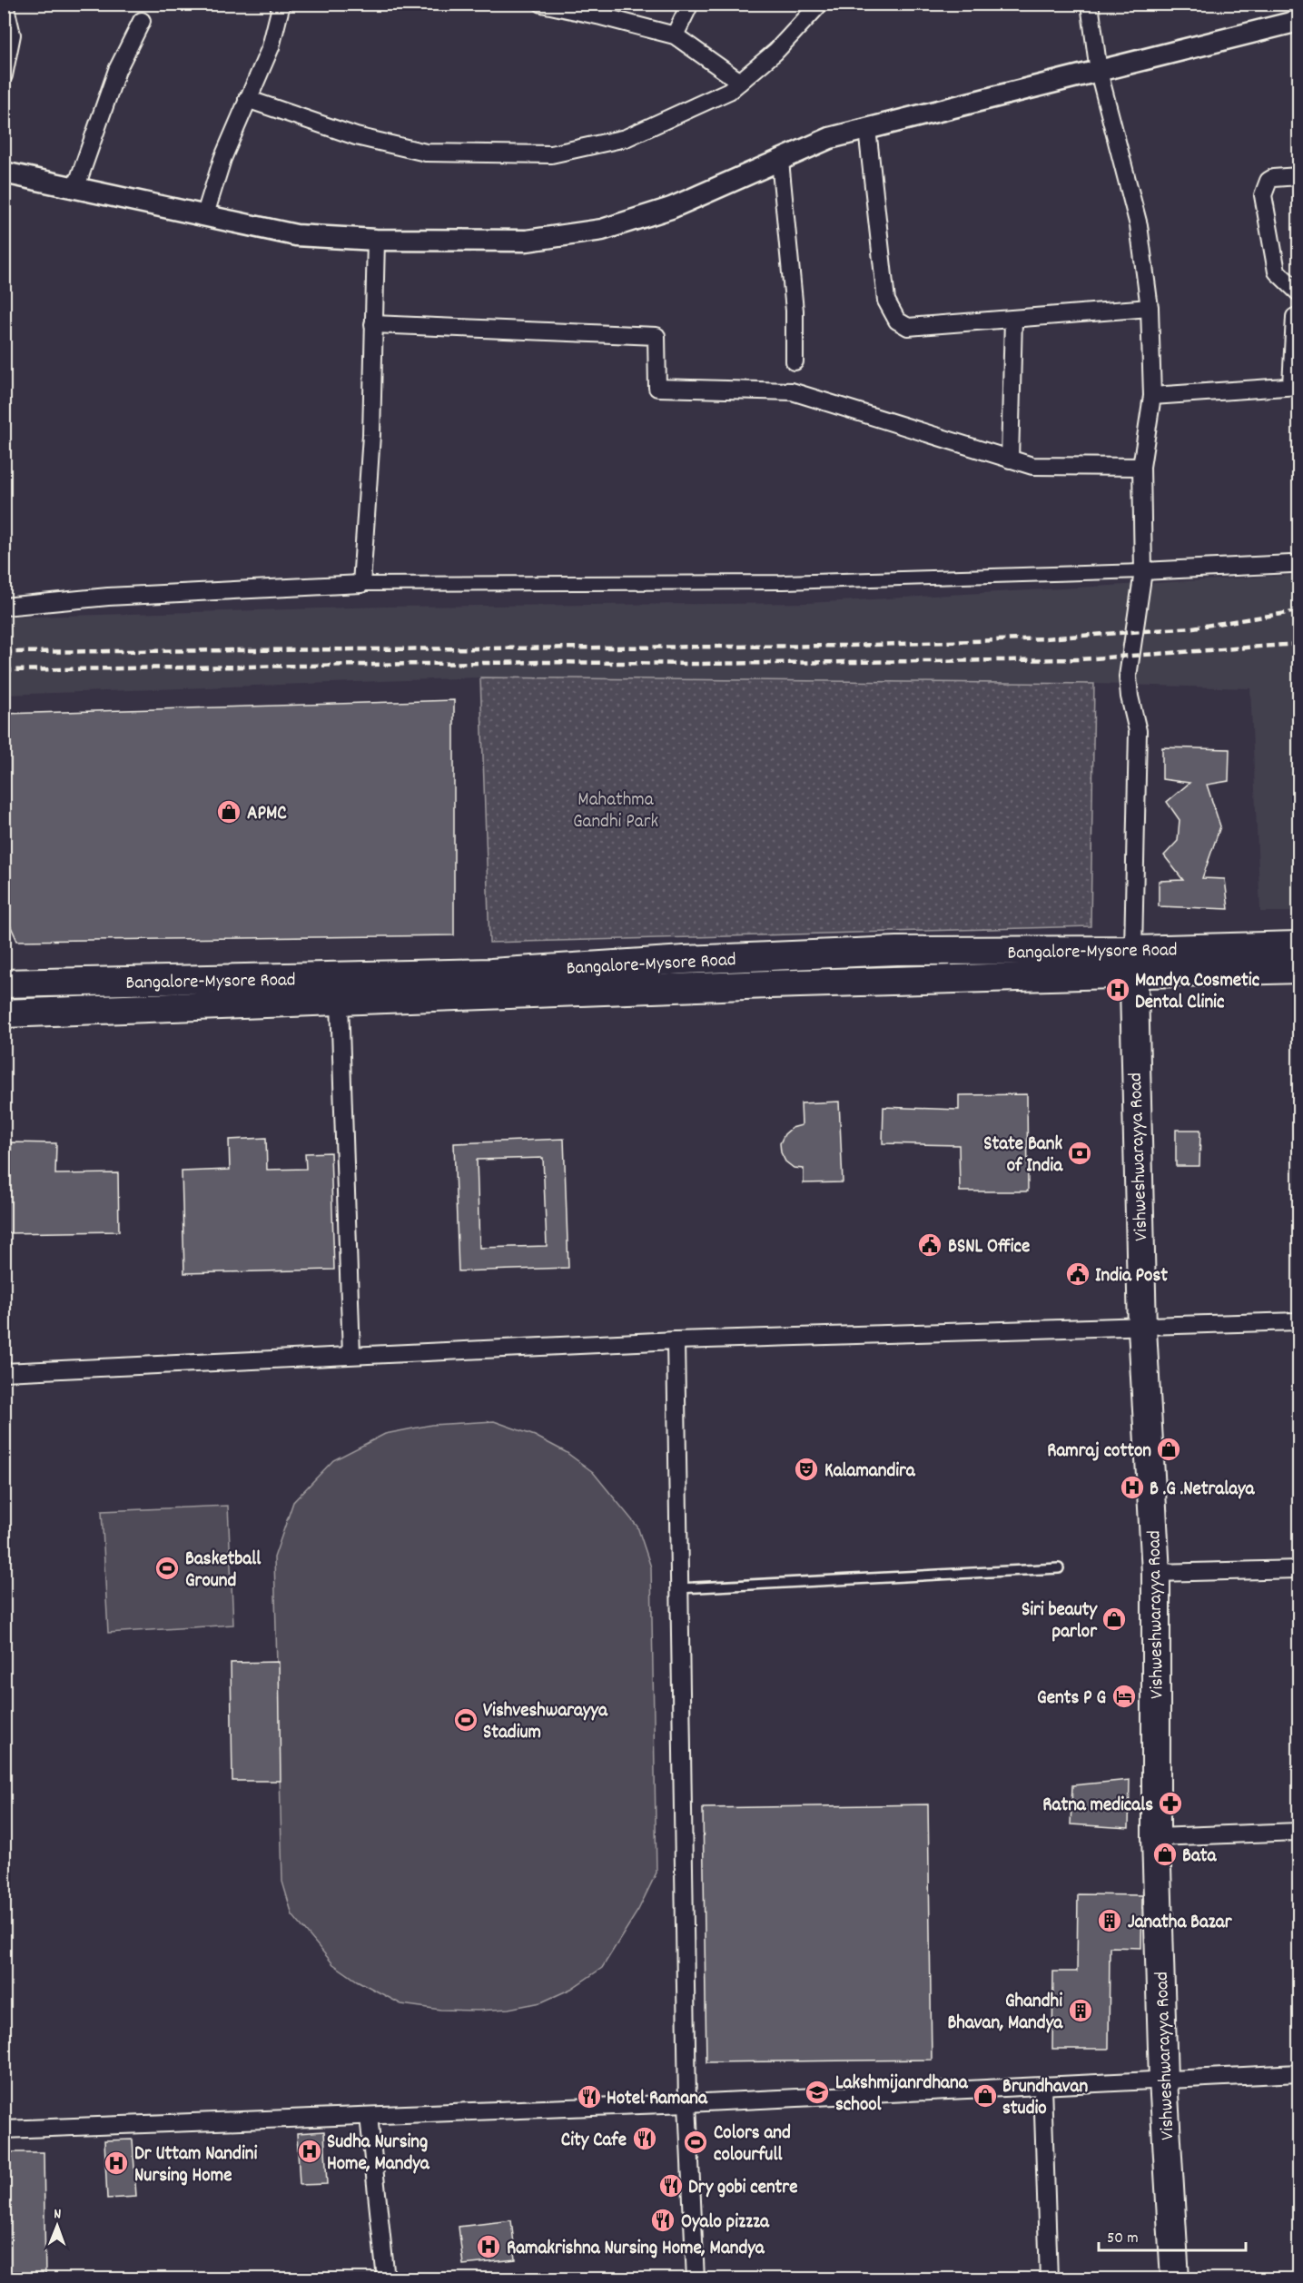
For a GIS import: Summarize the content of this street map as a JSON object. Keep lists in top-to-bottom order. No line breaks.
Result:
{"streets":{"main road":["Bangalore-Mysore Road","Vishweshwarayya Road"]},"crossings":[["Bangalore-Mysore Road","Vishweshwarayya Road"]],"parks":["Mahathma Gandhi Park"],"places":{"shop":["APMC","Ramraj cotton","Siri beauty parlor","Bata","Brundhavan studio"],"hospital":["Mandya Cosmetic Dental Clinic","B .G .Netralaya","Sudha Nursing Home, Mandya","Dr Uttam Nandini Nursing Home","Ramakrishna Nursing Home, Mandya"],"bank":["State Bank of India"],"public building":["BSNL Office","India Post"],"theatre":["Kalamandira"],"sports":["Basketball Ground","Vishveshwarayya Stadium","Colors and colourfull"],"hotel":["Gents P G"],"pharmacy":["Ratna medicals"],"building":["Janatha Bazar","Ghandhi Bhavan, Mandya"],"school or university":["Lakshmijanrdhana school"],"restaurant":["Hotel Ramana","City Cafe","Dry gobi centre","Oyalo pizzza"]},"scale_bar":"50 m","north":"top"}
